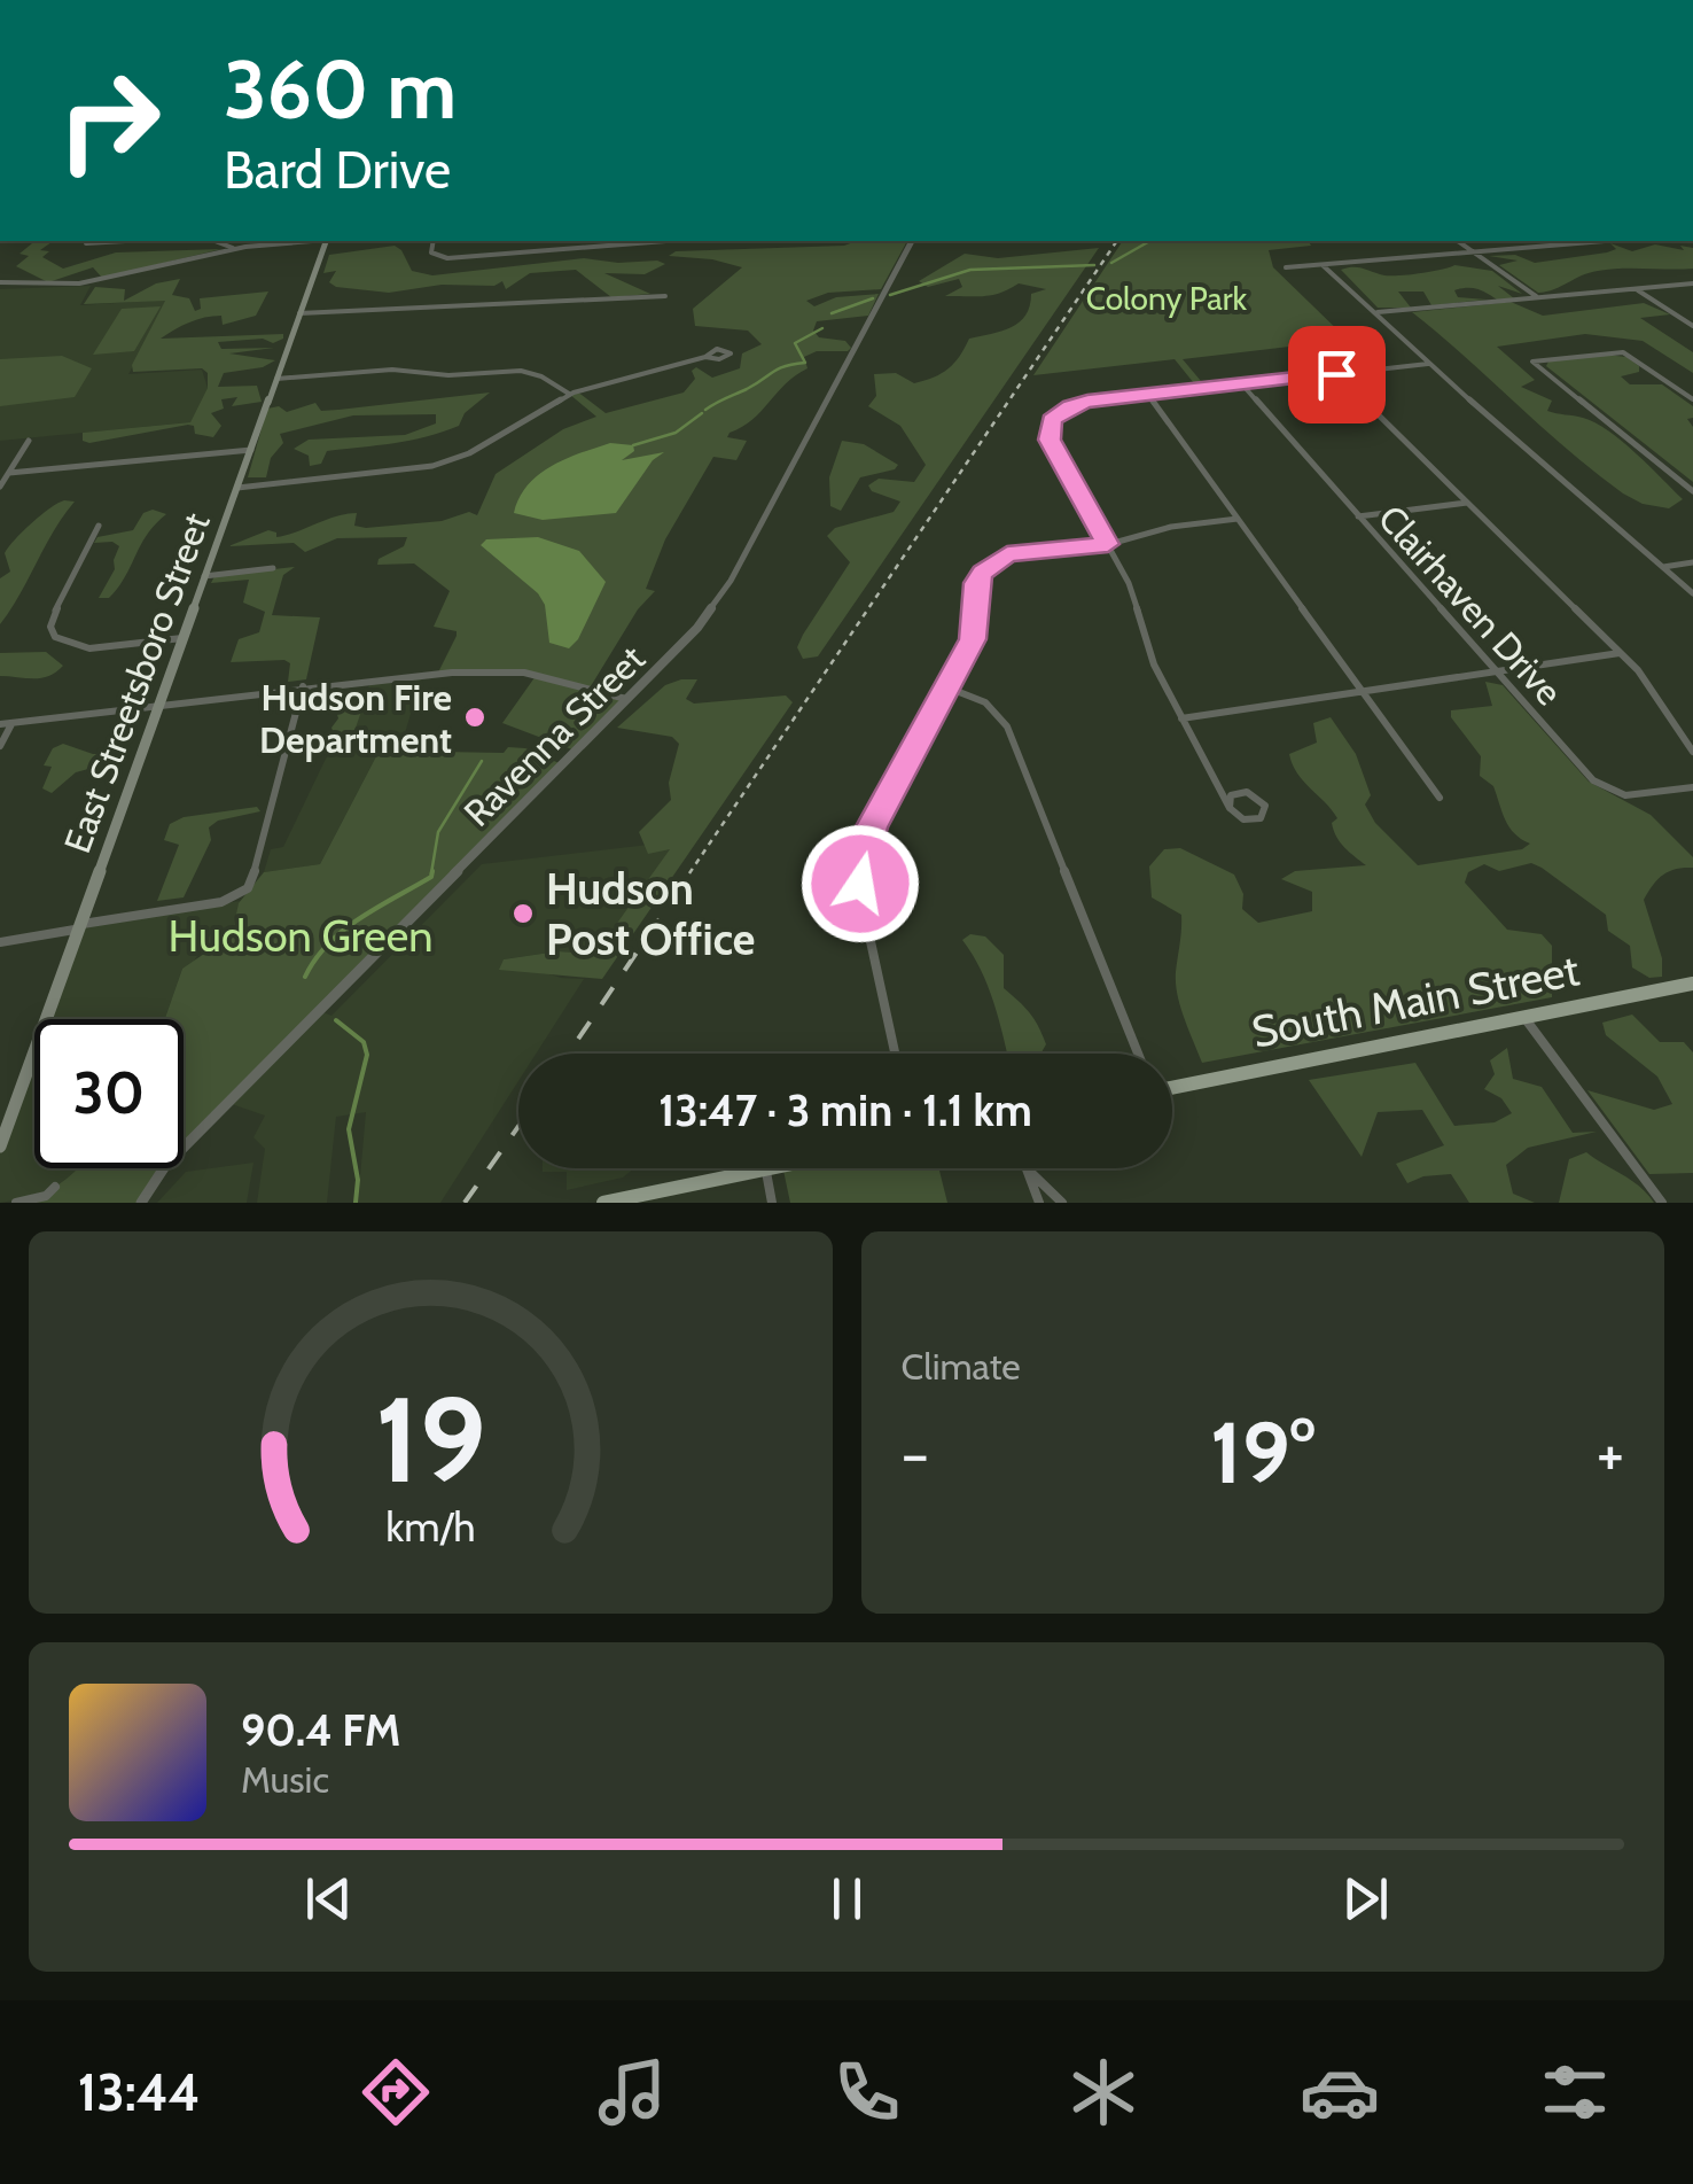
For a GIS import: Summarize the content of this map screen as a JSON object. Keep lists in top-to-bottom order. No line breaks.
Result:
{"streets":{"main road":["East Streetsboro Street","South Main Street"],"street":["Clairhaven Drive","Ravenna Street"]},"parks":["Colony Park","Hudson Green"],"places":["Hudson Fire Department","Hudson Post Office"],"page":{"turn":["360 m","Bard Drive"],"limit":"30","trip":"13:47 · 3 min · 1.1 km","tile":"Climate","heat":["−","19°","+"],"song":["90.4 FM","Music"],"tabs":"13:44","gauge":["19","km/h"]}}
